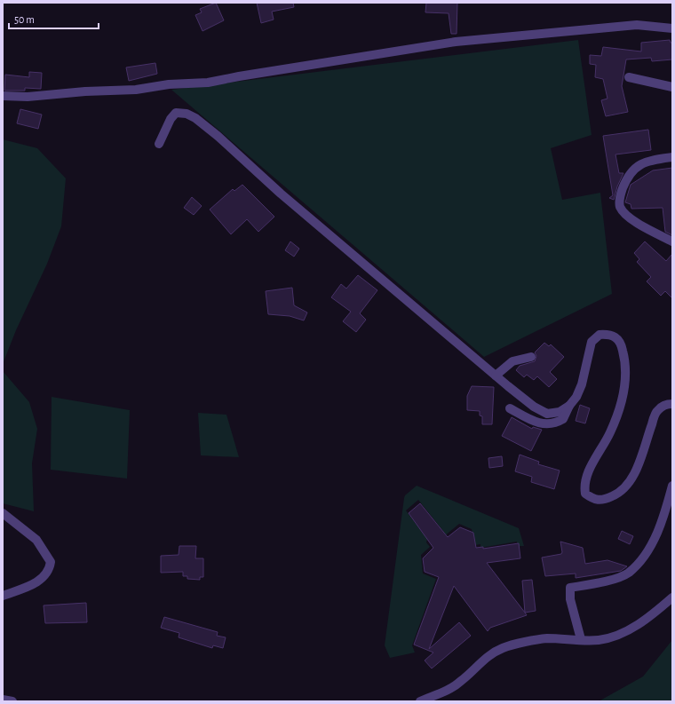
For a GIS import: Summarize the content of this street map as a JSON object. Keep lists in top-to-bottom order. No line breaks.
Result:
{"scale_bar":"50 m"}
